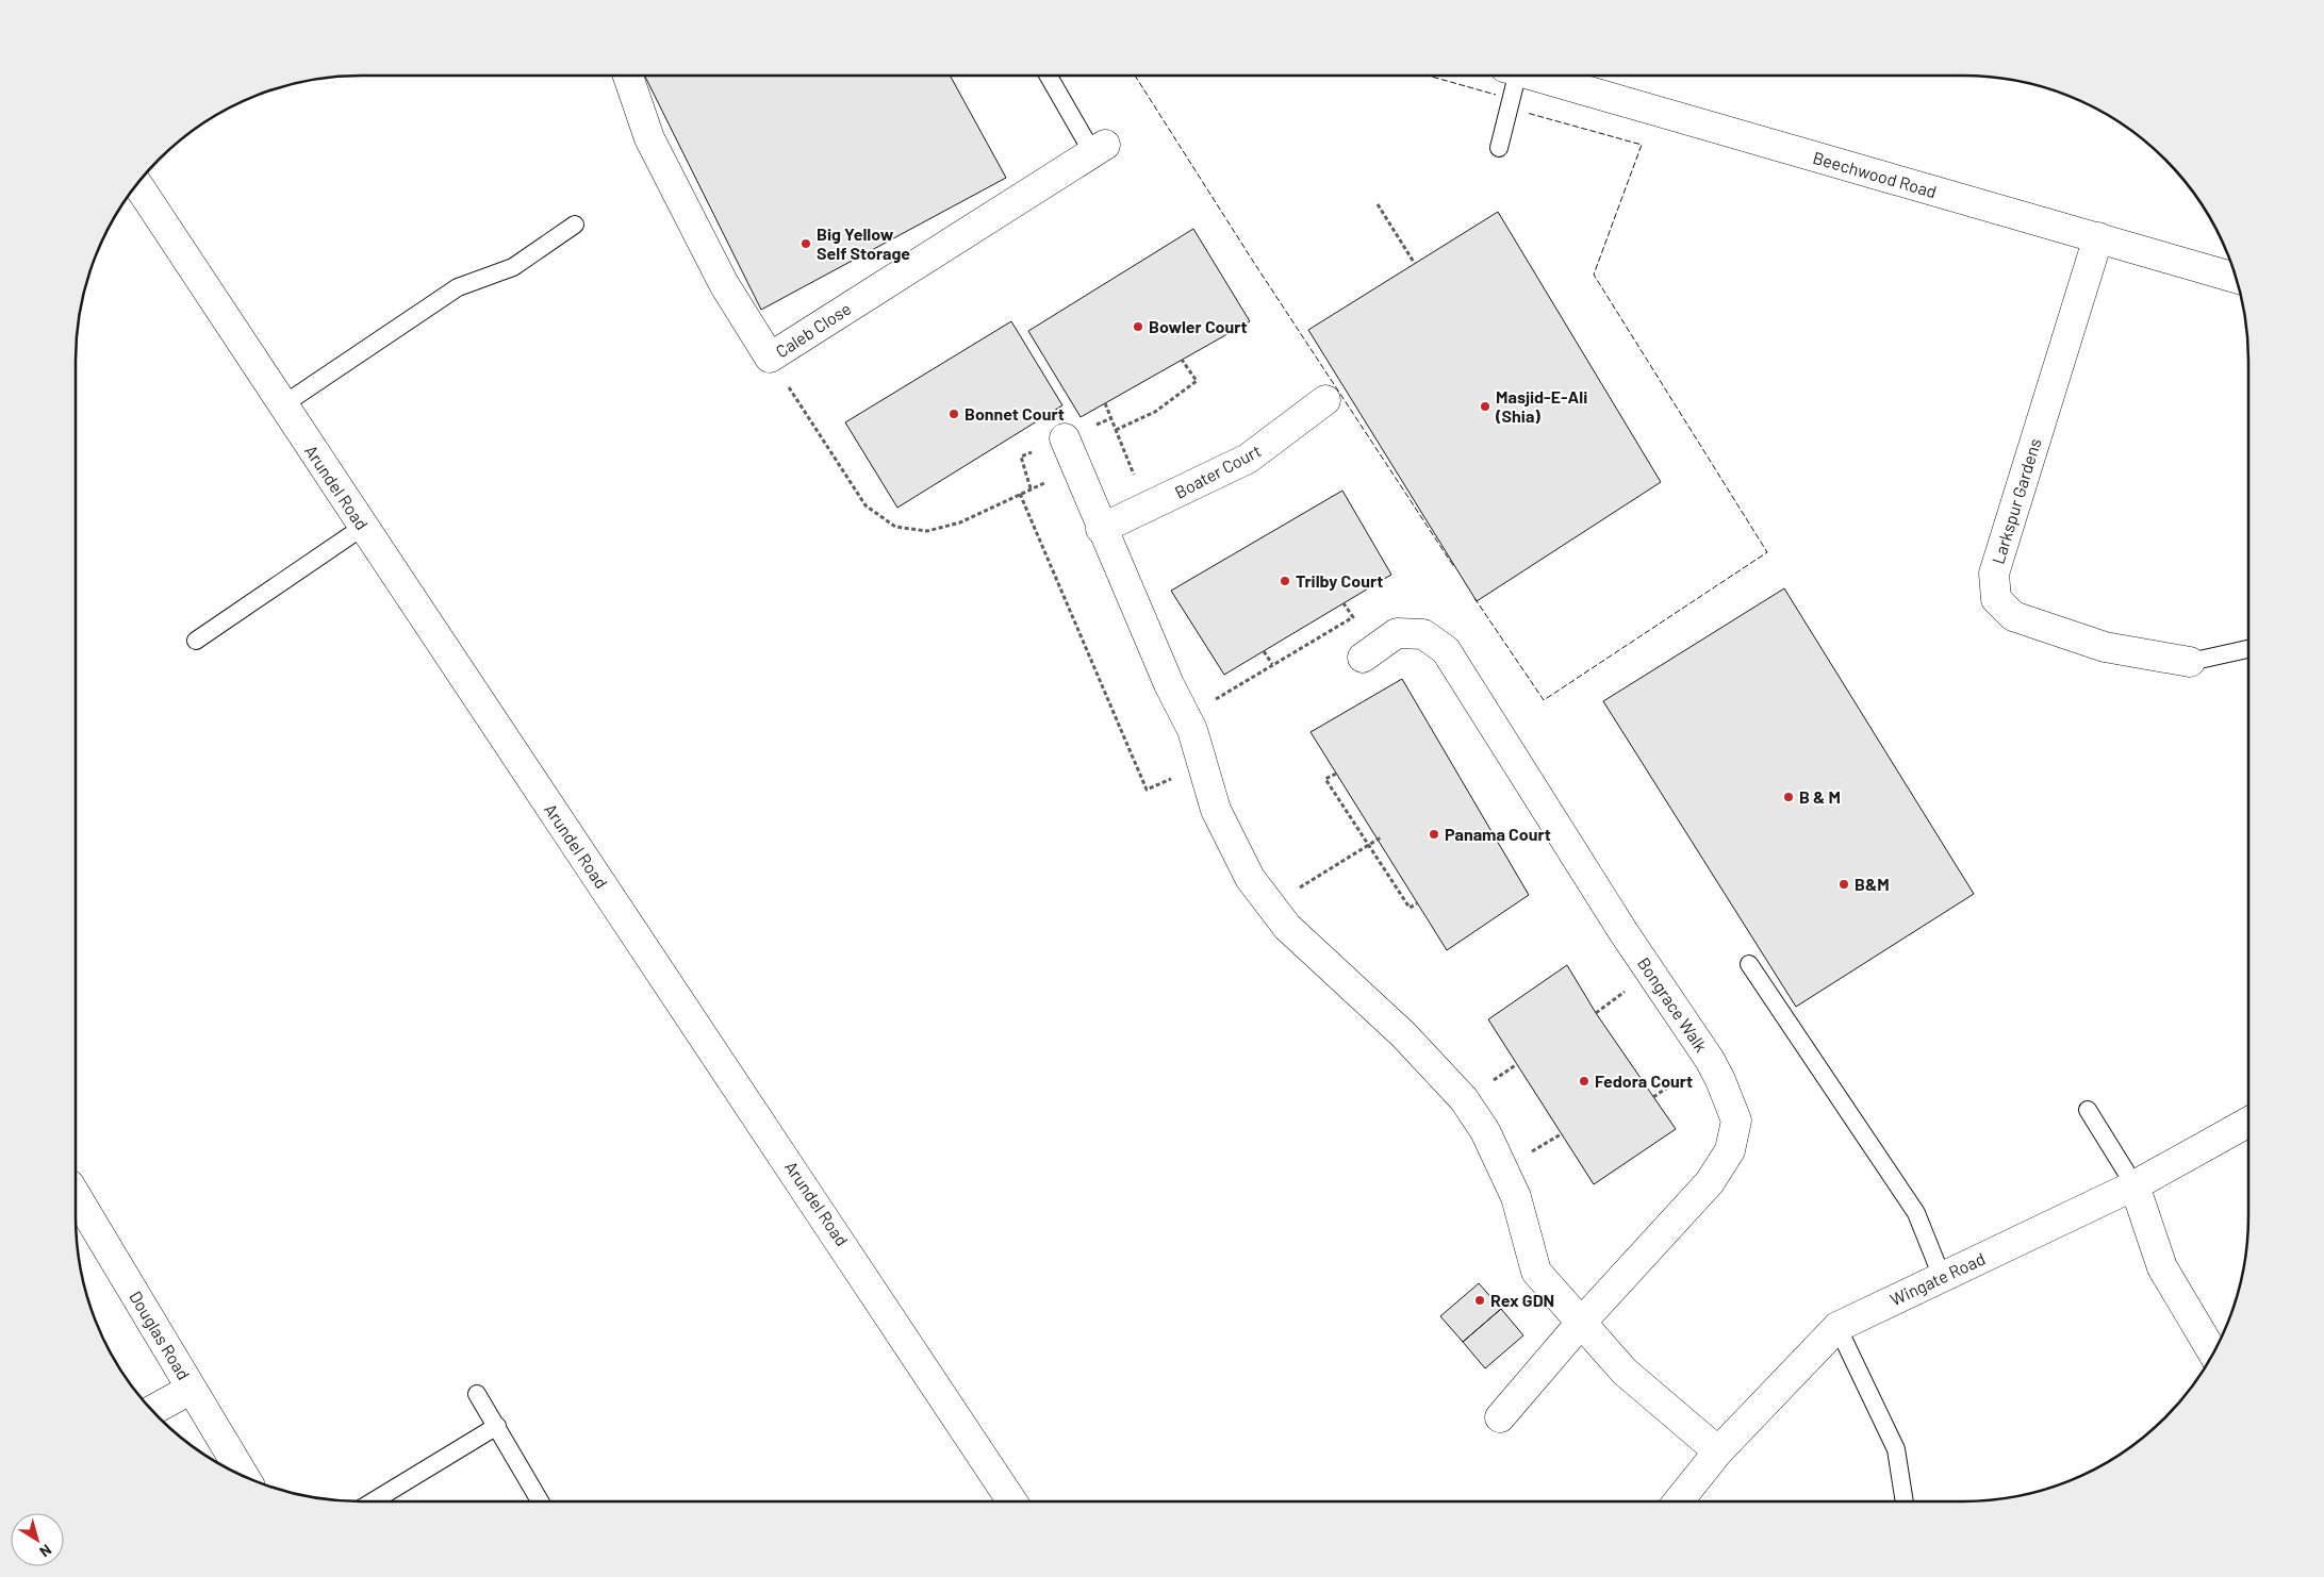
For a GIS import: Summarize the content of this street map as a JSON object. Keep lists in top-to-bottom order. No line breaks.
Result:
{"streets":{"street":["Beechwood Road","Caleb Close","Boater Court","Arundel Road","Larkspur Gardens","Bongrace Walk","Wingate Road","Douglas Road"]},"crossings":[["Beechwood Road","Larkspur Gardens"]],"places":["Big Yellow Self Storage","Bowler Court","Masjid-E-Ali (Shia)","Bonnet Court","Trilby Court","B & M","Panama Court","B&M","Fedora Court","Rex GDN"],"north":"bottom right"}
